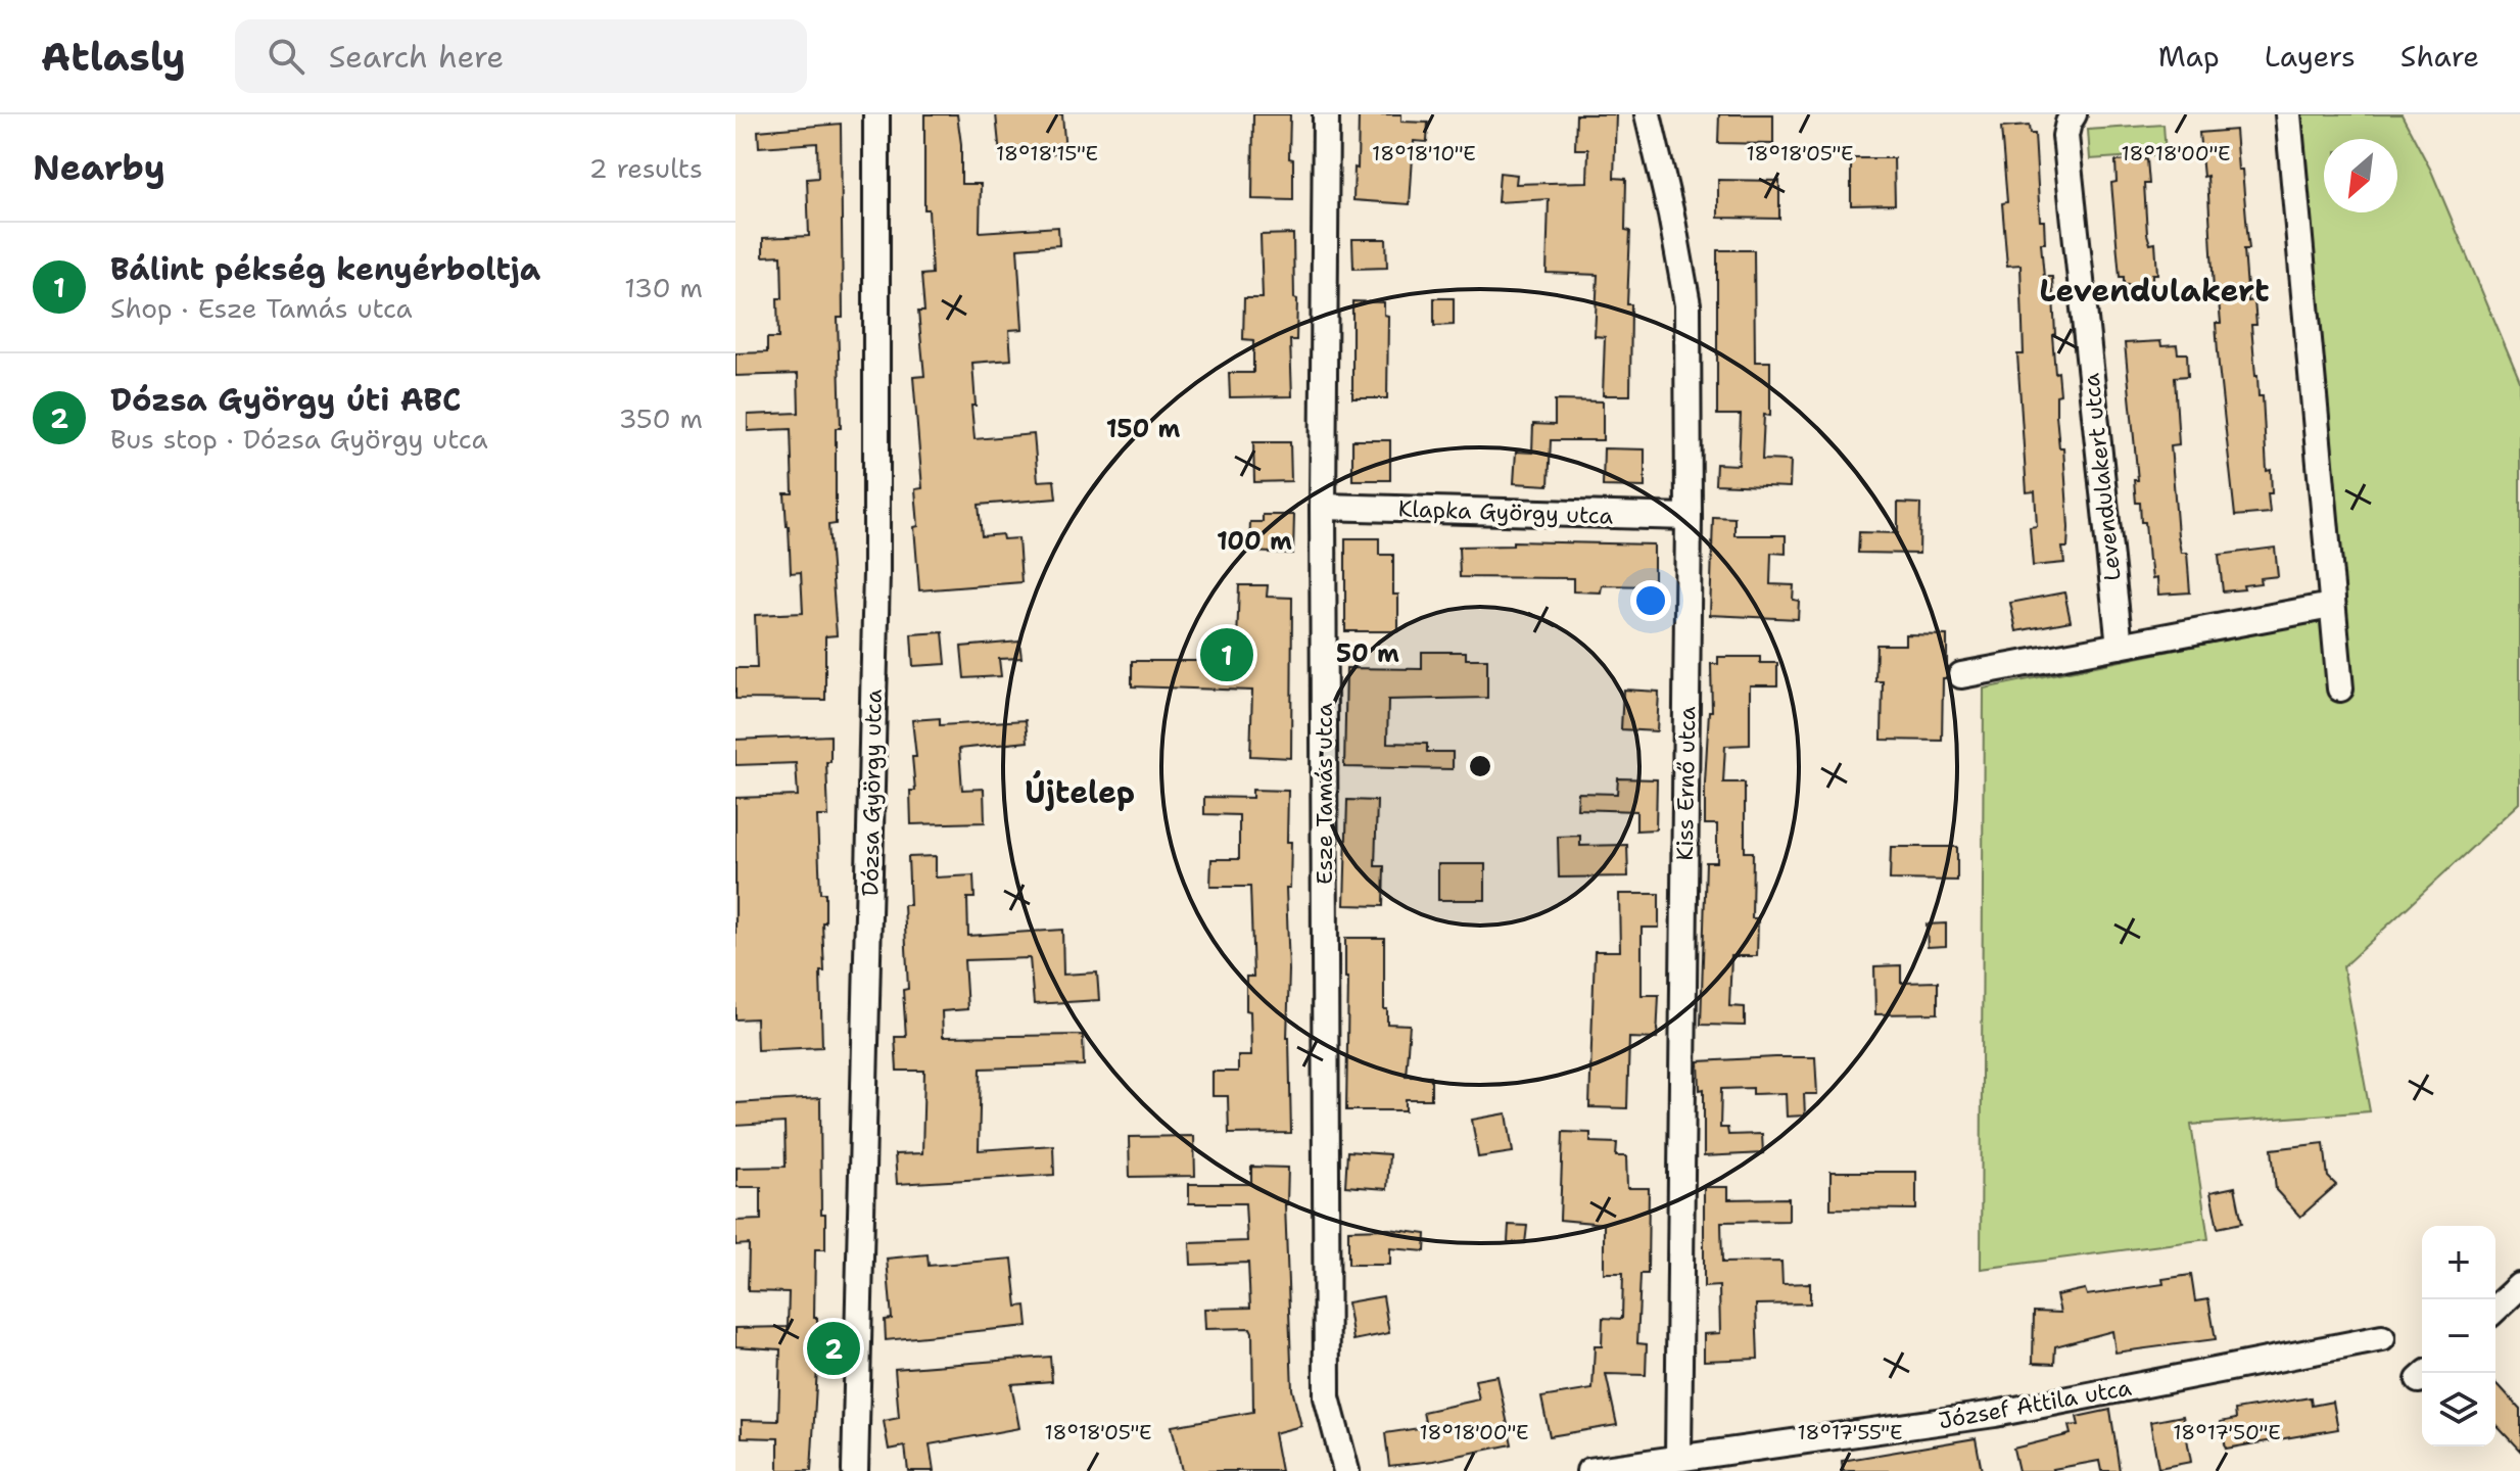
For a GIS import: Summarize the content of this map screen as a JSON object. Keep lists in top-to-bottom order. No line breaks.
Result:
{"streets":{"street":["Levendulakert utca","Klapka György utca","Kiss Ernő utca","Dózsa György utca","Esze Tamás utca","József Attila utca"]},"crossings":[["Klapka György utca","Kiss Ernő utca"],["Klapka György utca","Esze Tamás utca"],["Kiss Ernő utca","József Attila utca"]],"districts":["Levendulakert","Újtelep"],"north":"bottom left","page":{"header":"Atlasly","search":"Search here","nav":["Map","Layers","Share"],"heading":["Nearby","2 results"],"list":[{"mark":"1","name":"Bálint pékség kenyérboltja","note":"Shop · Esze Tamás utca","value":"130 m"},{"mark":"2","name":"Dózsa György úti ABC","note":"Bus stop · Dózsa György utca","value":"350 m"}],"pins":["1","2"],"map_buttons":["+","−"]},"coordinates":["18°18'15\"E","18°18'10\"E","18°18'05\"E","18°18'00\"E","18°17'55\"E","18°17'50\"E"],"rings":["150 m","100 m","50 m"]}
